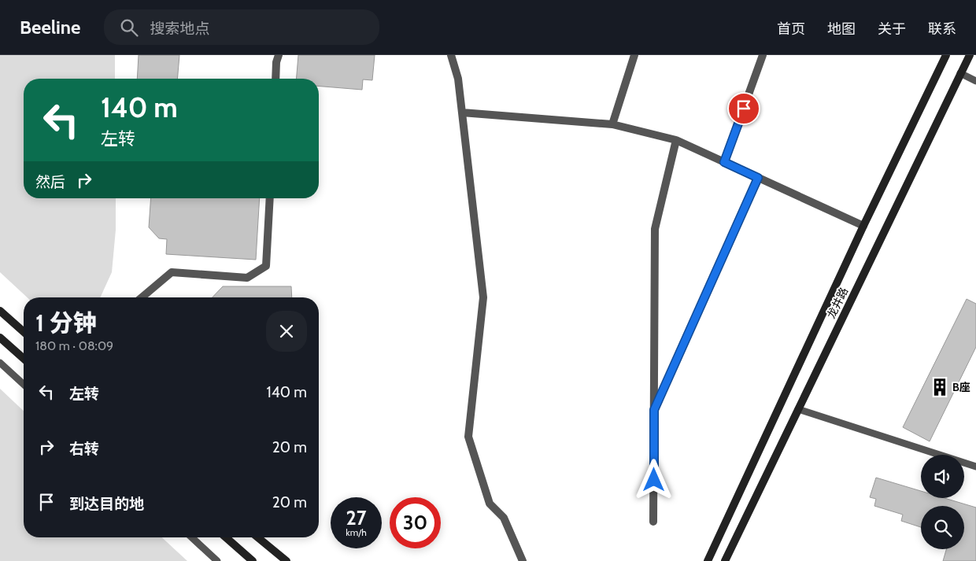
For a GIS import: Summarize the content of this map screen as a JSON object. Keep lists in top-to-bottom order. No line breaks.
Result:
{"streets":{"street":["龙井路"]},"places":{"building":["B座"]},"page":{"header":"Beeline","search":"搜索地点","nav":["首页","地图","关于","联系"],"turn":["140 m","左转"],"then":"然后","heading":["1 分钟","180 m · 08:09"],"list":[{"name":"左转","value":"140 m"},{"name":"右转","value":"20 m"},{"name":"到达目的地","value":"20 m"}],"speed":"27 km/h","limit":"30"}}
